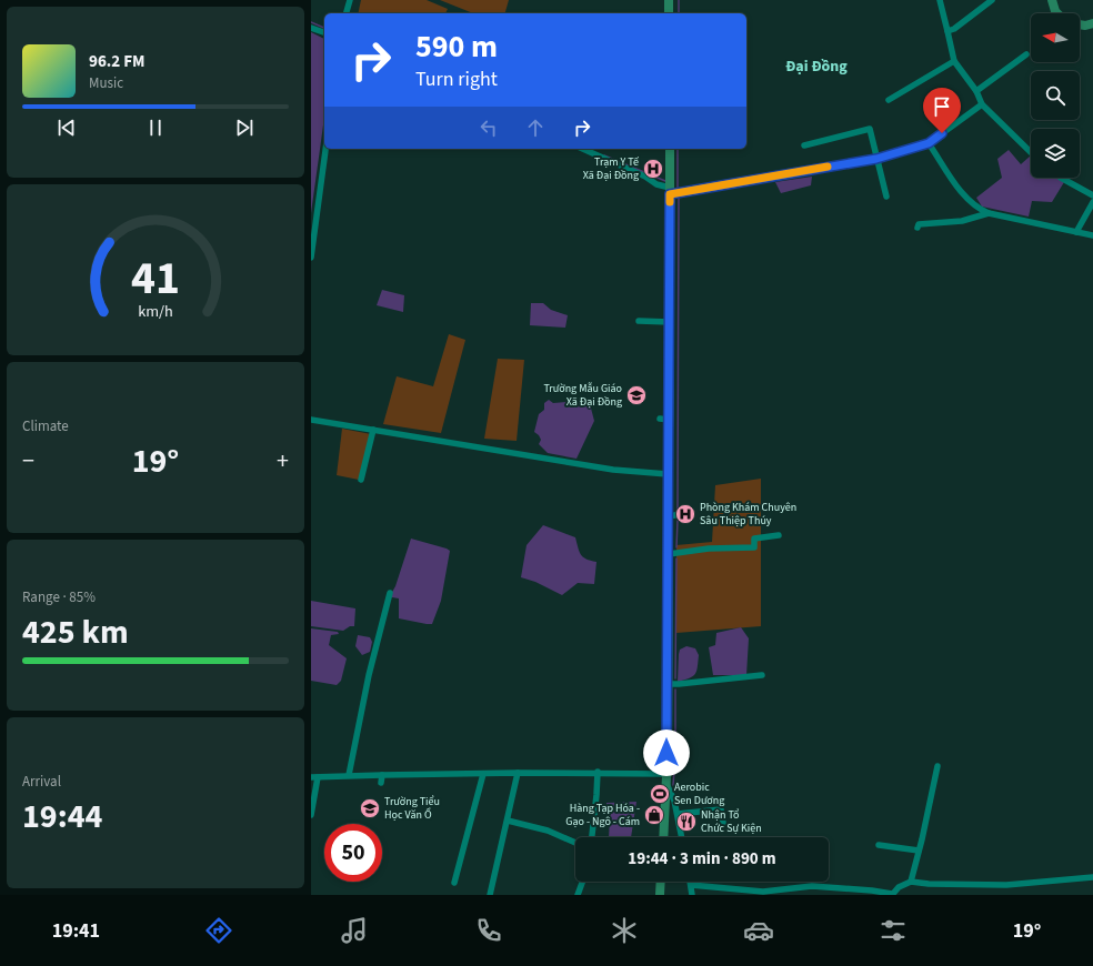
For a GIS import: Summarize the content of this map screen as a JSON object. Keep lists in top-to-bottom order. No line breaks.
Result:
{"districts":["Đại Đồng"],"places":{"hospital":["Trạm Y Tế Xã Đại Đồng","Phòng Khám Chuyên Sâu Thiệp Thúy"],"school or university":["Trường Mẫu Giáo Xã Đại Đồng","Trường Tiểu Học Văn Ổ"],"sports":["Aerobic Sen Dương"],"shop":["Hàng Tạp Hóa - Gạo - Ngô - Cám"],"restaurant":["Nhận Tổ Chức Sự Kiện"]},"north":"left","page":{"turn":["590 m","Turn right"],"song":["96.2 FM","Music"],"tile":["Climate",["Range · 85%","425 km"],["Arrival","19:44"]],"heat":["−","19°","+"],"limit":"50","trip":"19:44 · 3 min · 890 m","tabs":["19:41","19°"],"gauge":["41","km/h"]}}
